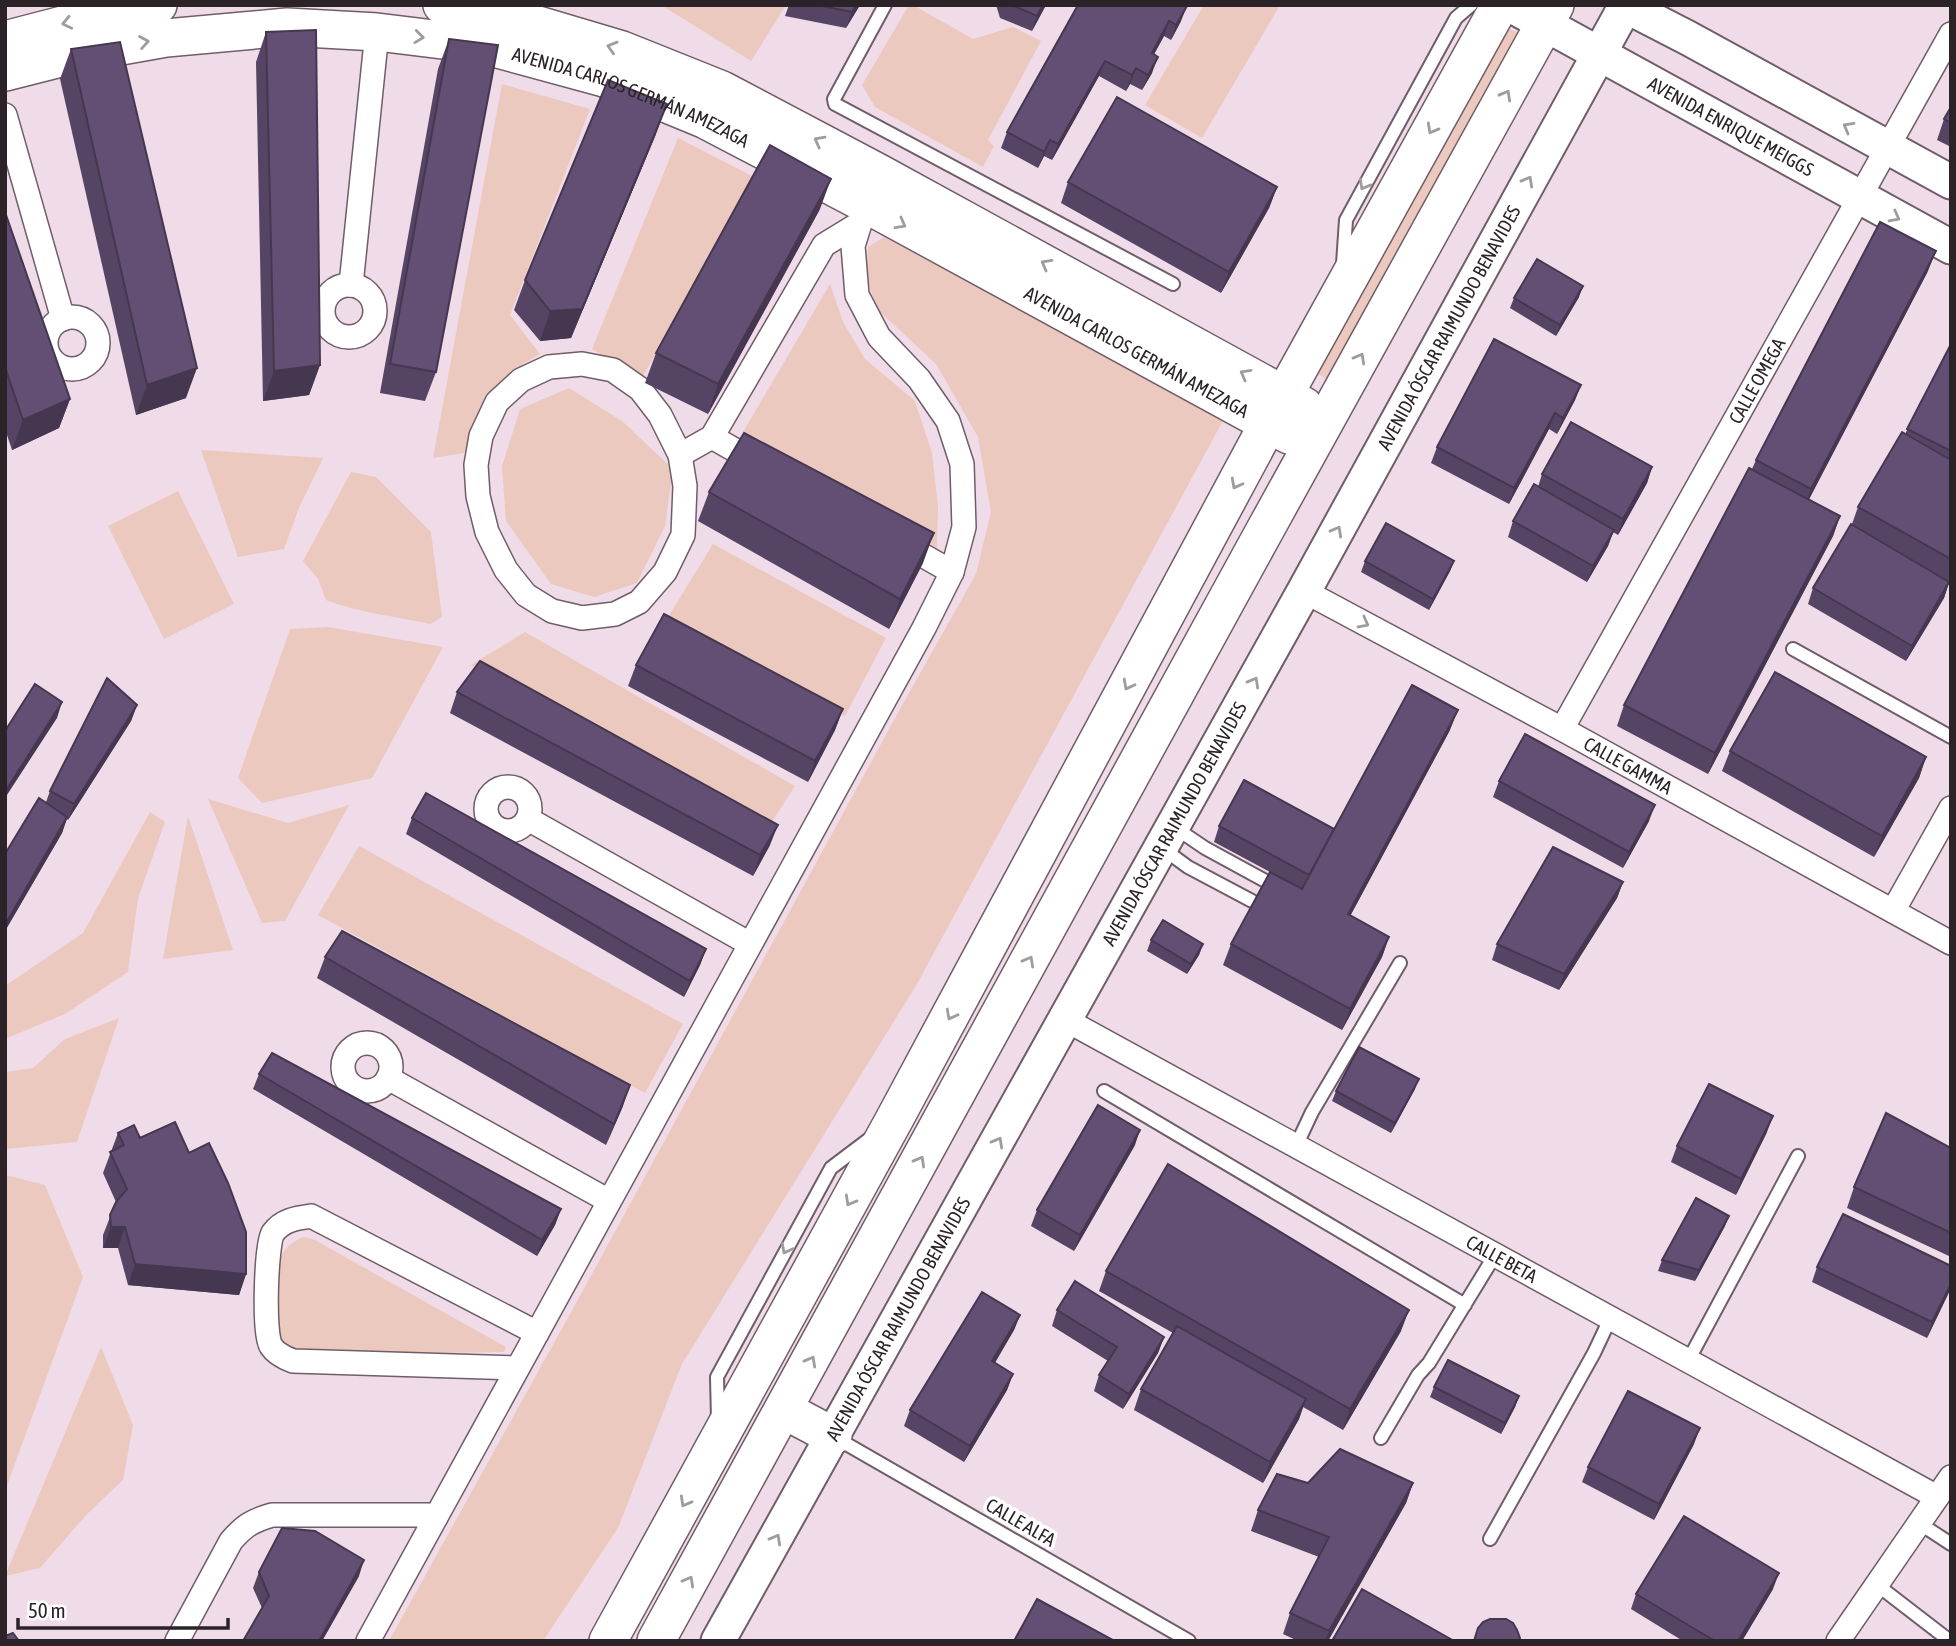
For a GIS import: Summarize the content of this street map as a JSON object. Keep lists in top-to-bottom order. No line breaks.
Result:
{"streets":{"main road":["AVENIDA CARLOS GERMÁN AMEZAGA","AVENIDA ENRIQUE MEIGGS","AVENIDA ÓSCAR RAIMUNDO BENAVIDES"],"street":["CALLE OMEGA","CALLE GAMMA","CALLE BETA"],"lane":["CALLE ALFA"]},"crossings":[["AVENIDA ENRIQUE MEIGGS","AVENIDA ÓSCAR RAIMUNDO BENAVIDES"],["AVENIDA ENRIQUE MEIGGS","CALLE OMEGA"],["AVENIDA ÓSCAR RAIMUNDO BENAVIDES","CALLE GAMMA"],["AVENIDA ÓSCAR RAIMUNDO BENAVIDES","CALLE BETA"],["AVENIDA ÓSCAR RAIMUNDO BENAVIDES","CALLE ALFA"],["CALLE OMEGA","CALLE GAMMA"]],"one_way":["CALLE GAMMA"],"scale_bar":"50 m"}
